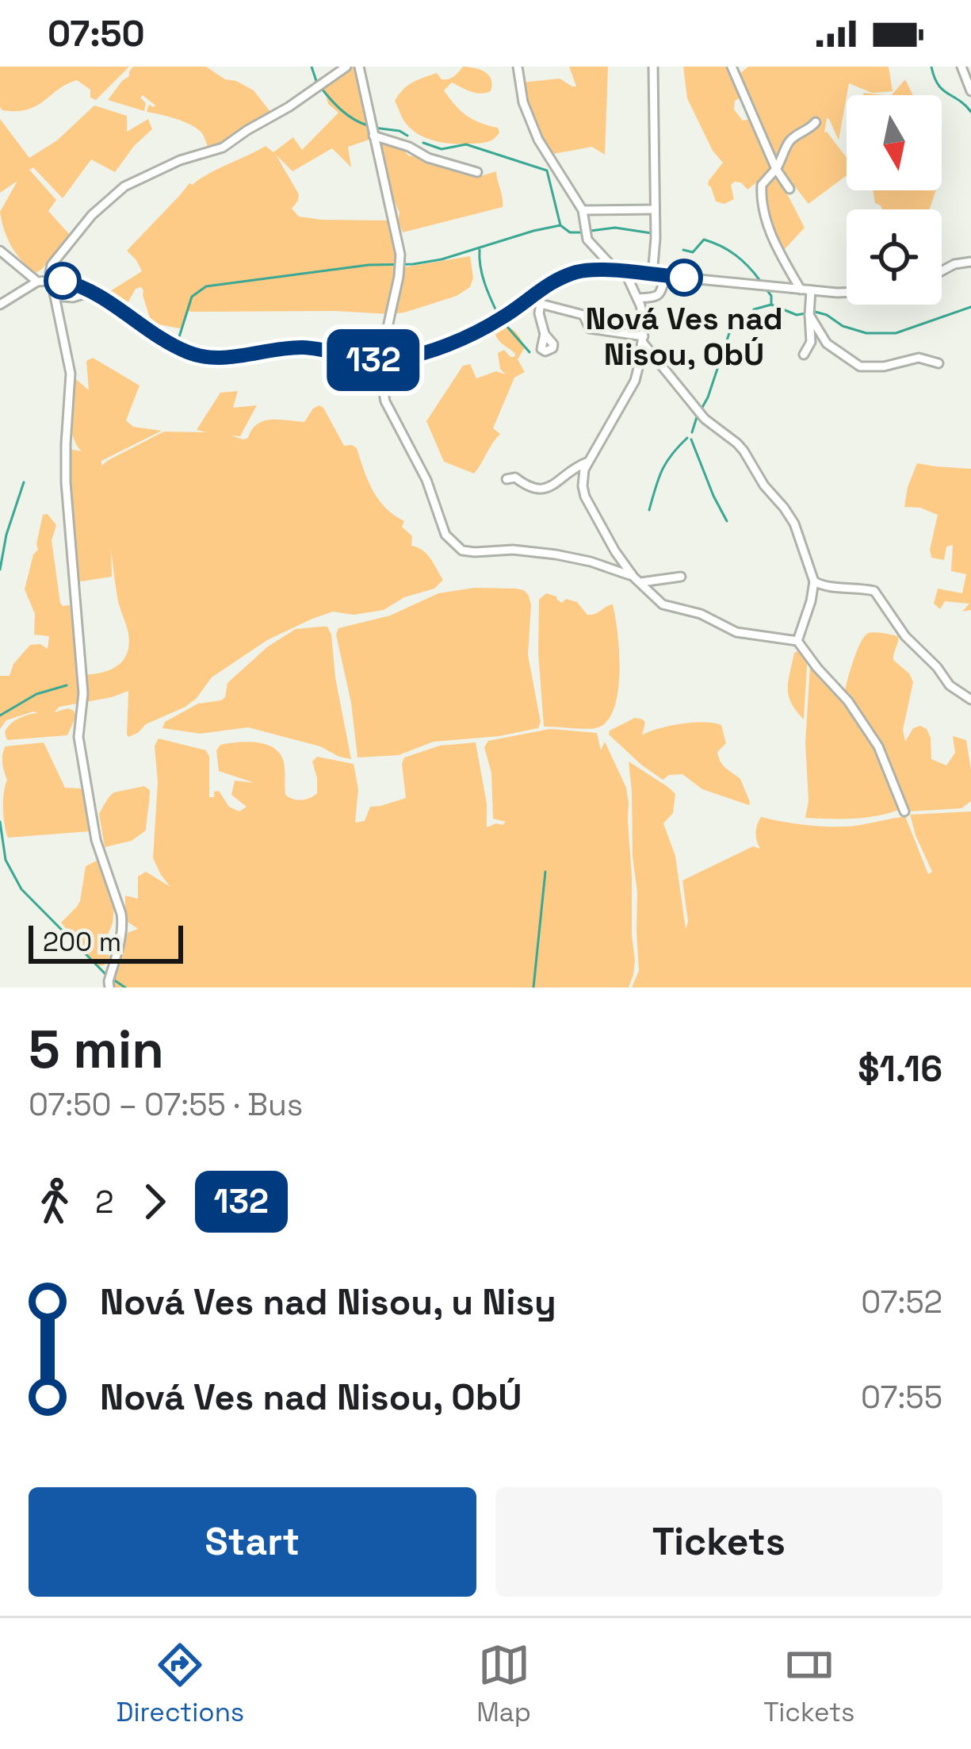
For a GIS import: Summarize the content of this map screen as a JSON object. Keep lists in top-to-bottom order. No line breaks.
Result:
{"places":["Nová Ves nad Nisou, ObÚ"],"lines":["bus line 132"],"scale_bar":"200 m","north":"bottom","page":{"status":"07:50","on_map":"132","scale":"200 m","heading":["5 min","07:50 – 07:55 · Bus","$1.16"],"legs":["2","132"],"list":[{"name":"Nová Ves nad Nisou, u Nisy","value":"07:52"},{"name":"Nová Ves nad Nisou, ObÚ","value":"07:55"}],"buttons":["Start","Tickets"],"tabs":["Directions","Map","Tickets"]}}
